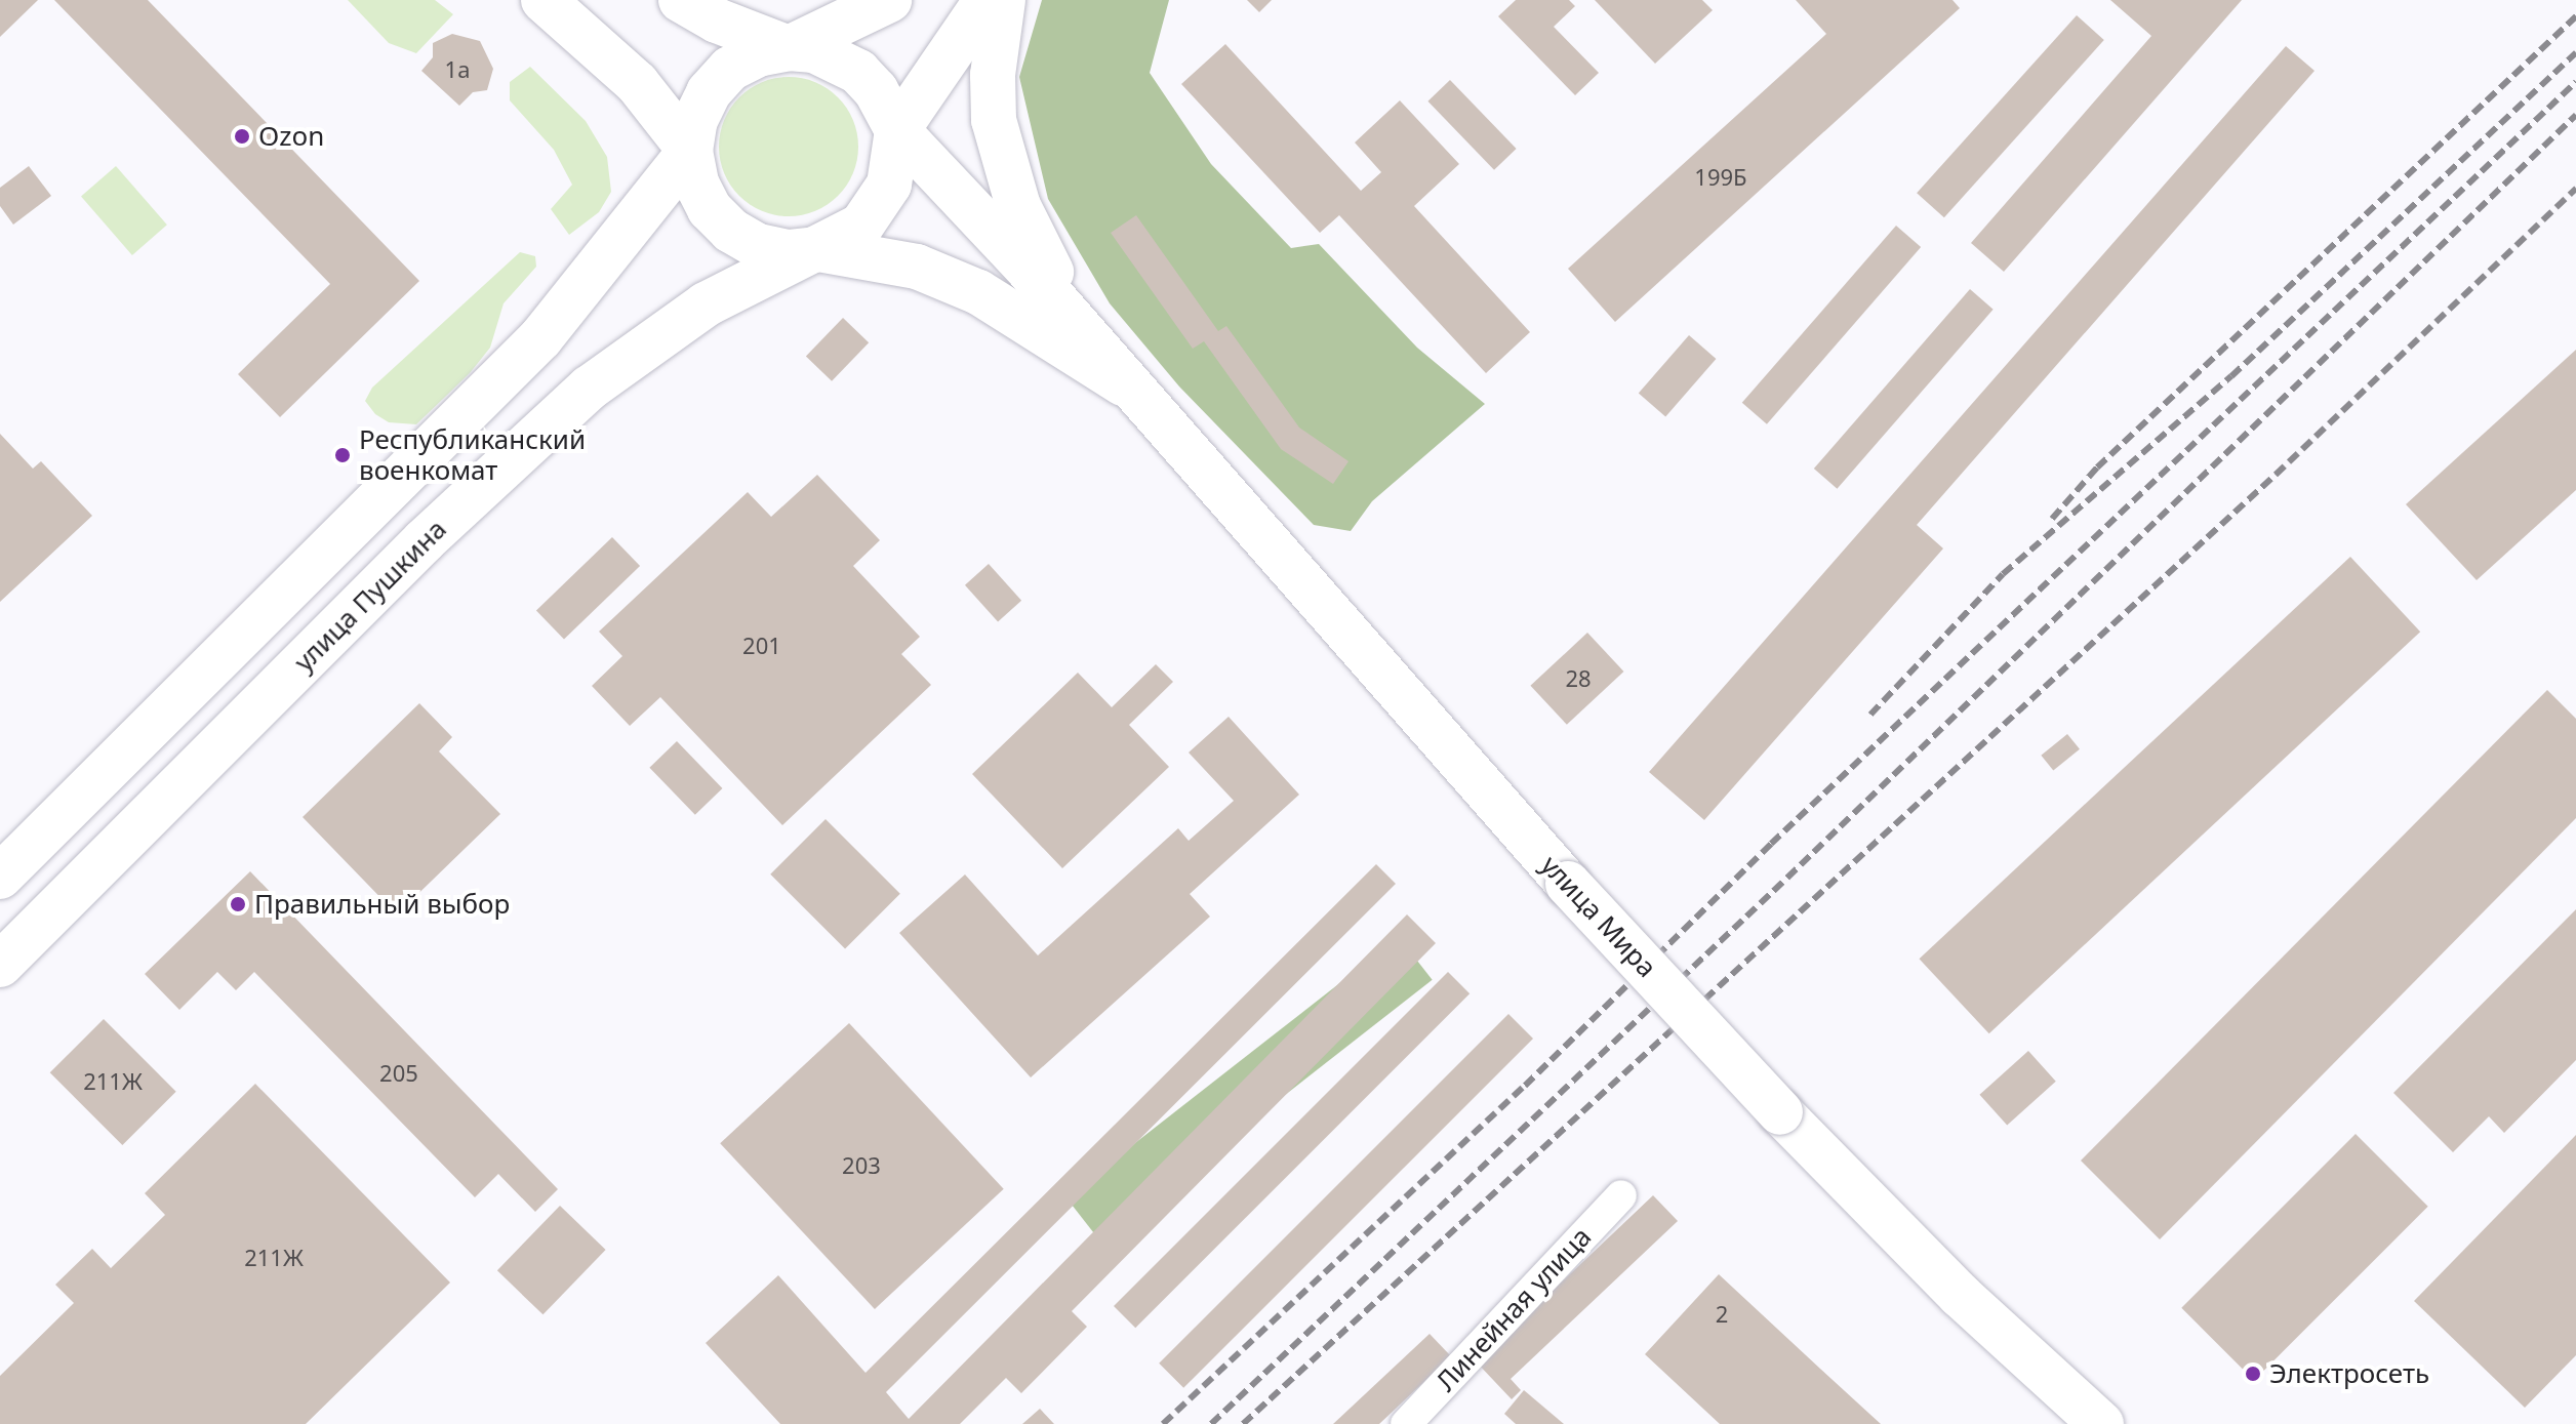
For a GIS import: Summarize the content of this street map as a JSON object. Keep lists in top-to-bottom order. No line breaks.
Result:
{"streets":{"main road":["улица Пушкина","улица Мира"],"street":["Линейная улица"]},"places":["Ozon","Республиканский военкомат","Правильный выбор","Электросеть"],"house_numbers":["1а","199Б","201","28","205","211Ж","203","211Ж","2"]}
